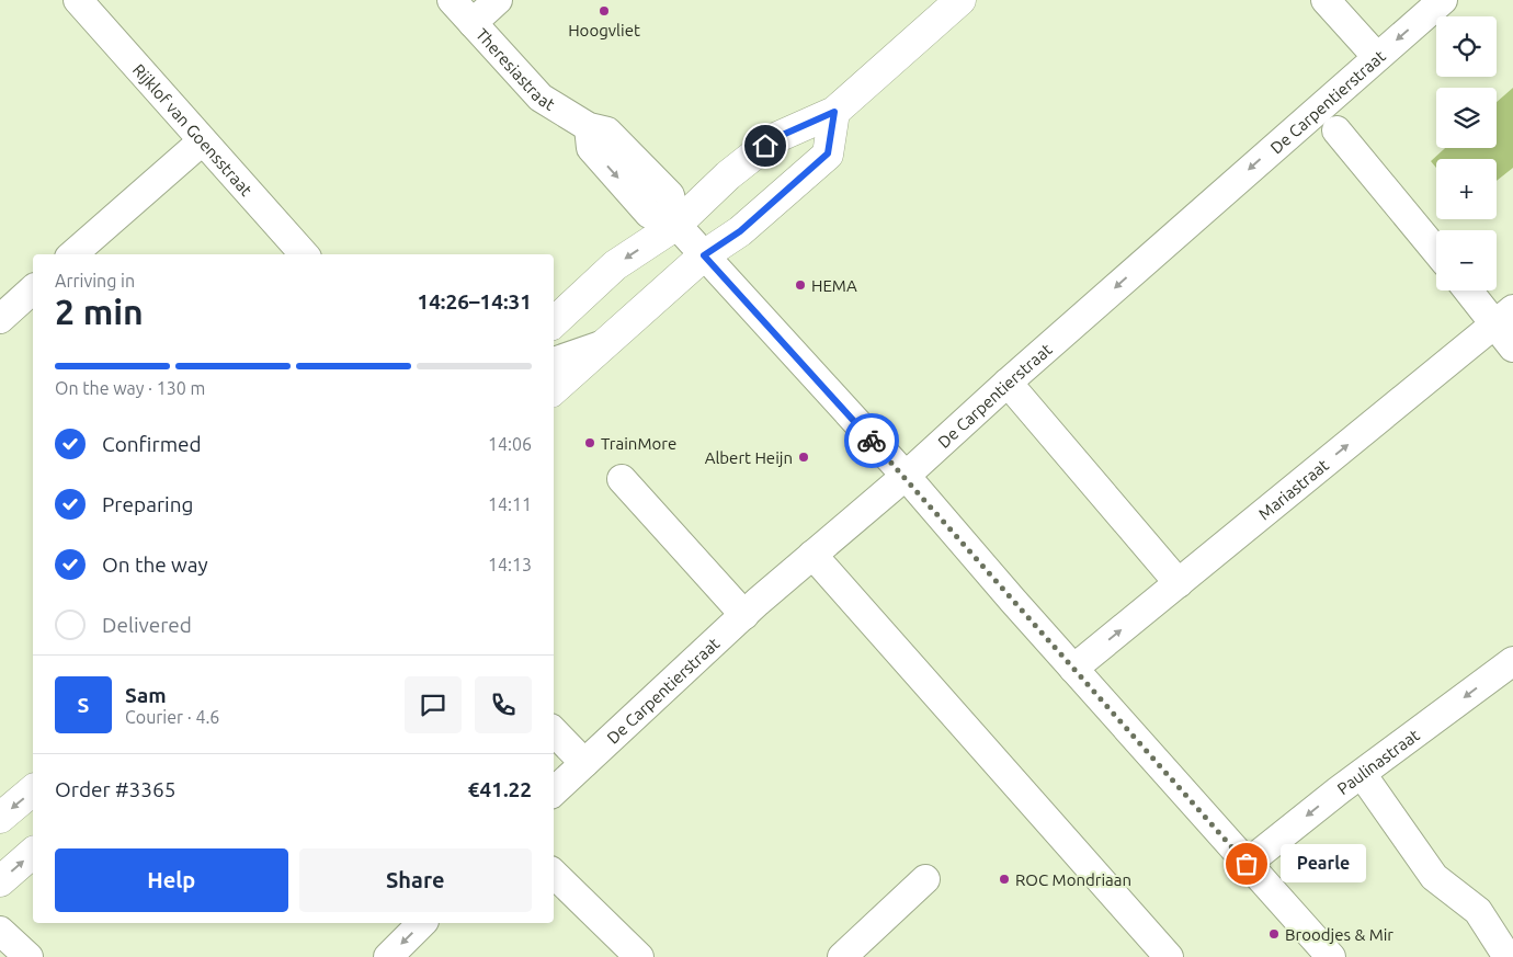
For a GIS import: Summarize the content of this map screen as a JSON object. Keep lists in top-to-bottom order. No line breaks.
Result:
{"streets":{"street":["Theresiastraat","De Carpentierstraat","Rijklof van Goensstraat","Mariastraat","Paulinastraat"]},"crossings":[["Theresiastraat","De Carpentierstraat"],["Theresiastraat","Mariastraat"],["Theresiastraat","Paulinastraat"]],"one_way":["De Carpentierstraat","Mariastraat","Paulinastraat"],"places":["Hoogvliet","HEMA","TrainMore","Albert Heijn","Pearle","ROC Mondriaan","Broodjes & Mir"],"page":{"map_buttons":["+","−"],"heading":["2 min","Arriving in","14:26–14:31"],"panel":["Sam","Courier · 4.6","Order #3365","€41.22"],"bar":"On the way · 130 m","list":[["Confirmed","14:06"],["Preparing","14:11"],["On the way","14:13"],"Delivered"],"round":"S","buttons":["Help","Share"],"bubble":"Pearle"}}
